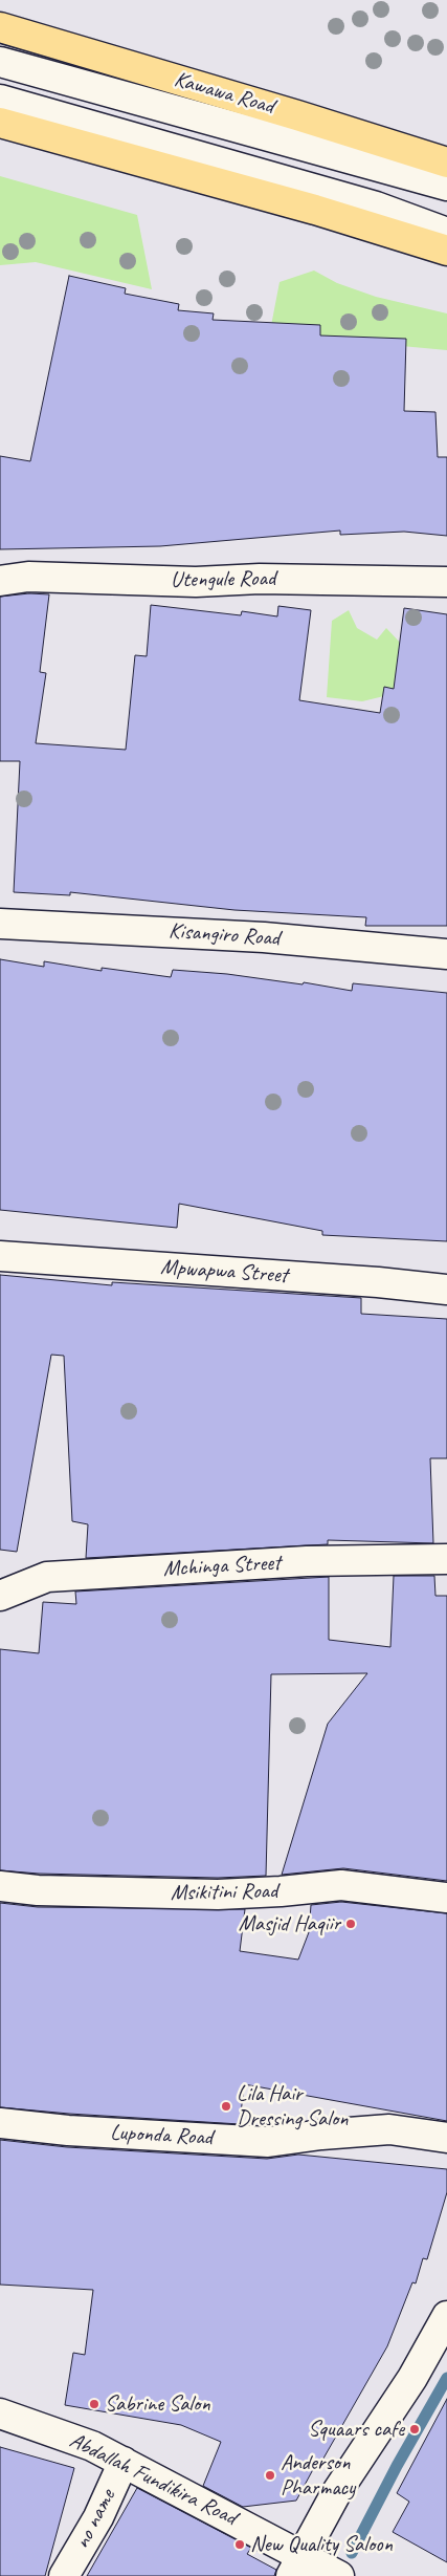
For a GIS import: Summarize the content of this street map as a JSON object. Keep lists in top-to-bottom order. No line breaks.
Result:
{"streets":{"main road":["Kawawa Road"],"street":["Utengule Road","Kisangiro Road","Mpwapwa Street","Mchinga Street","Msikitini Road","Luponda Road","Abdallah Fundikira Road","no name"]},"crossings":[["Abdallah Fundikira Road","no name"]],"places":["Masjid Haqiir","Lila Hair Dressing Salon","Sabrine Salon","Squaars cafe","Anderson Pharmacy","New Quality Saloon"]}
